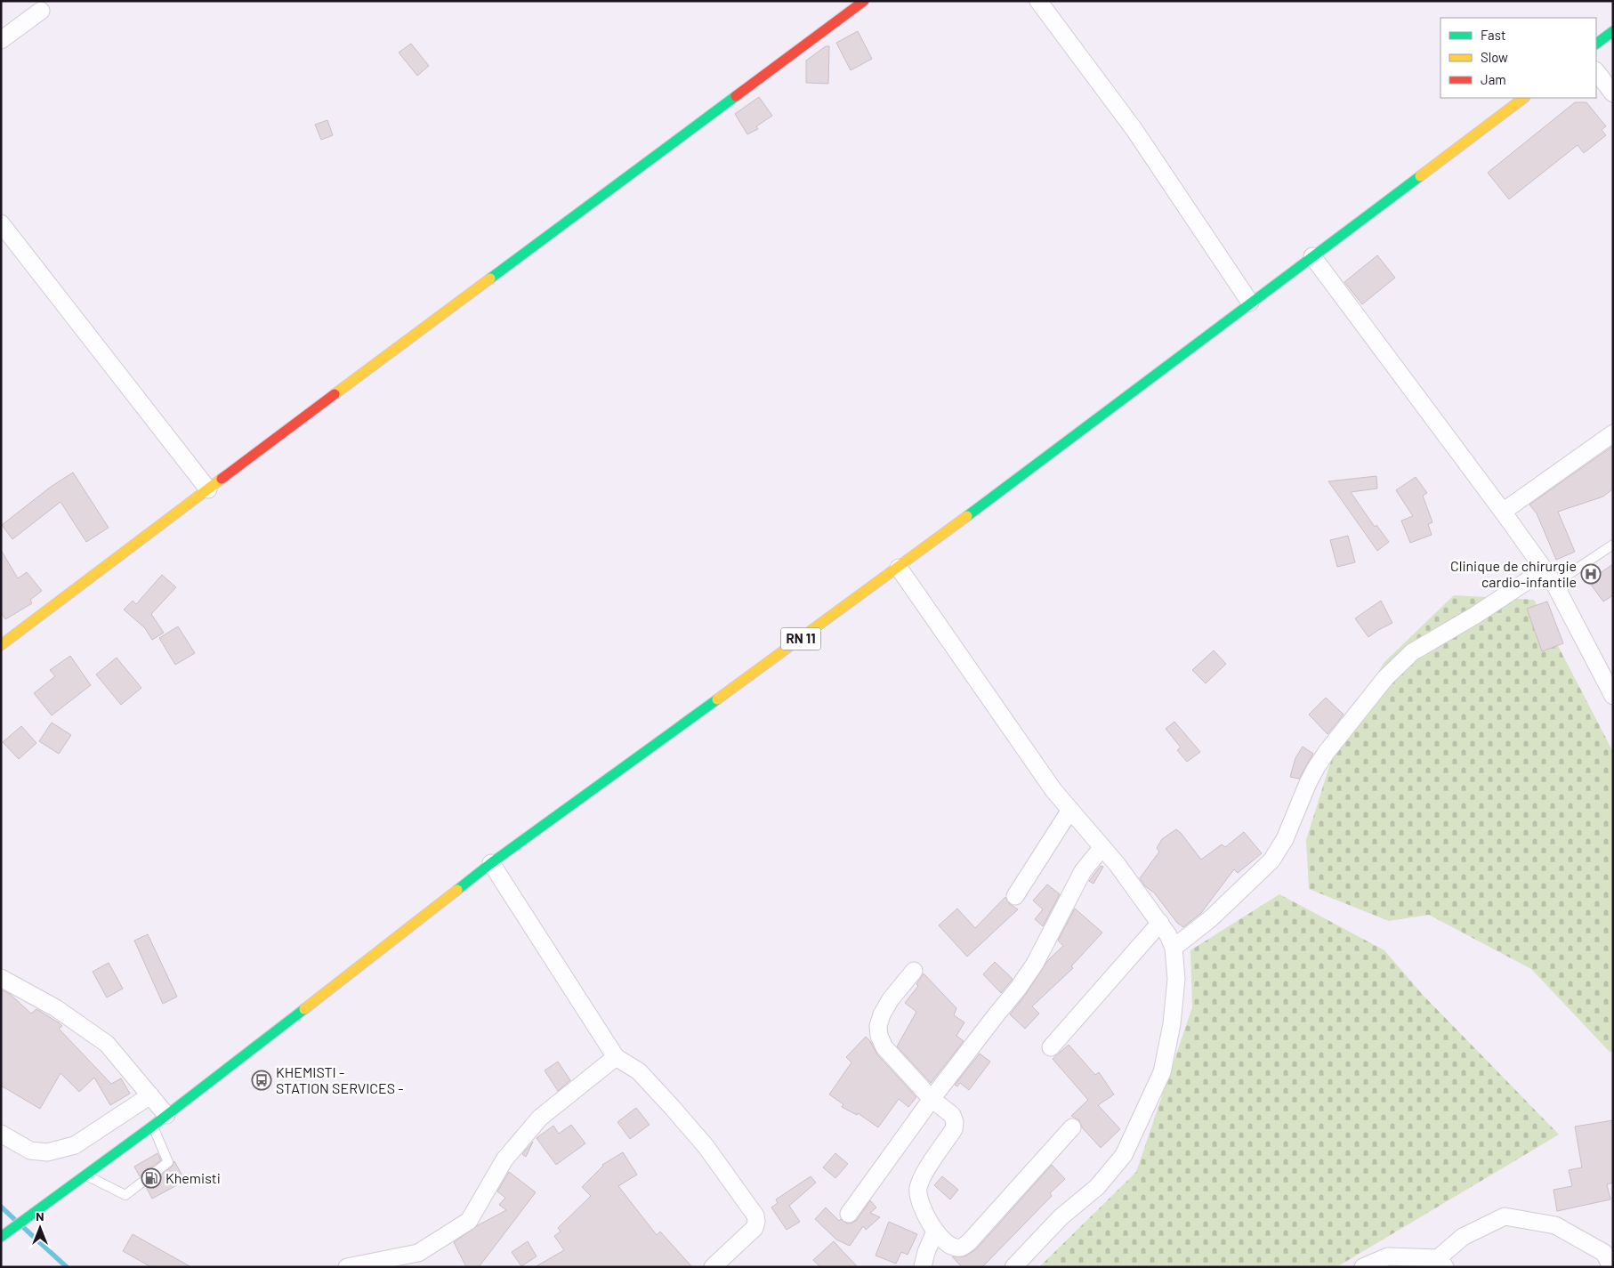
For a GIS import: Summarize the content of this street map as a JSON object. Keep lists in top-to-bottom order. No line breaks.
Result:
{"streets":{"main road":["RN 11"]},"places":{"hospital":["Clinique de chirurgie cardio-infantile"],"bus stop":["KHEMISTI - STATION SERVICES -"],"fuel station":["Khemisti"]},"legend":["Fast","Slow","Jam"],"north":"top"}
